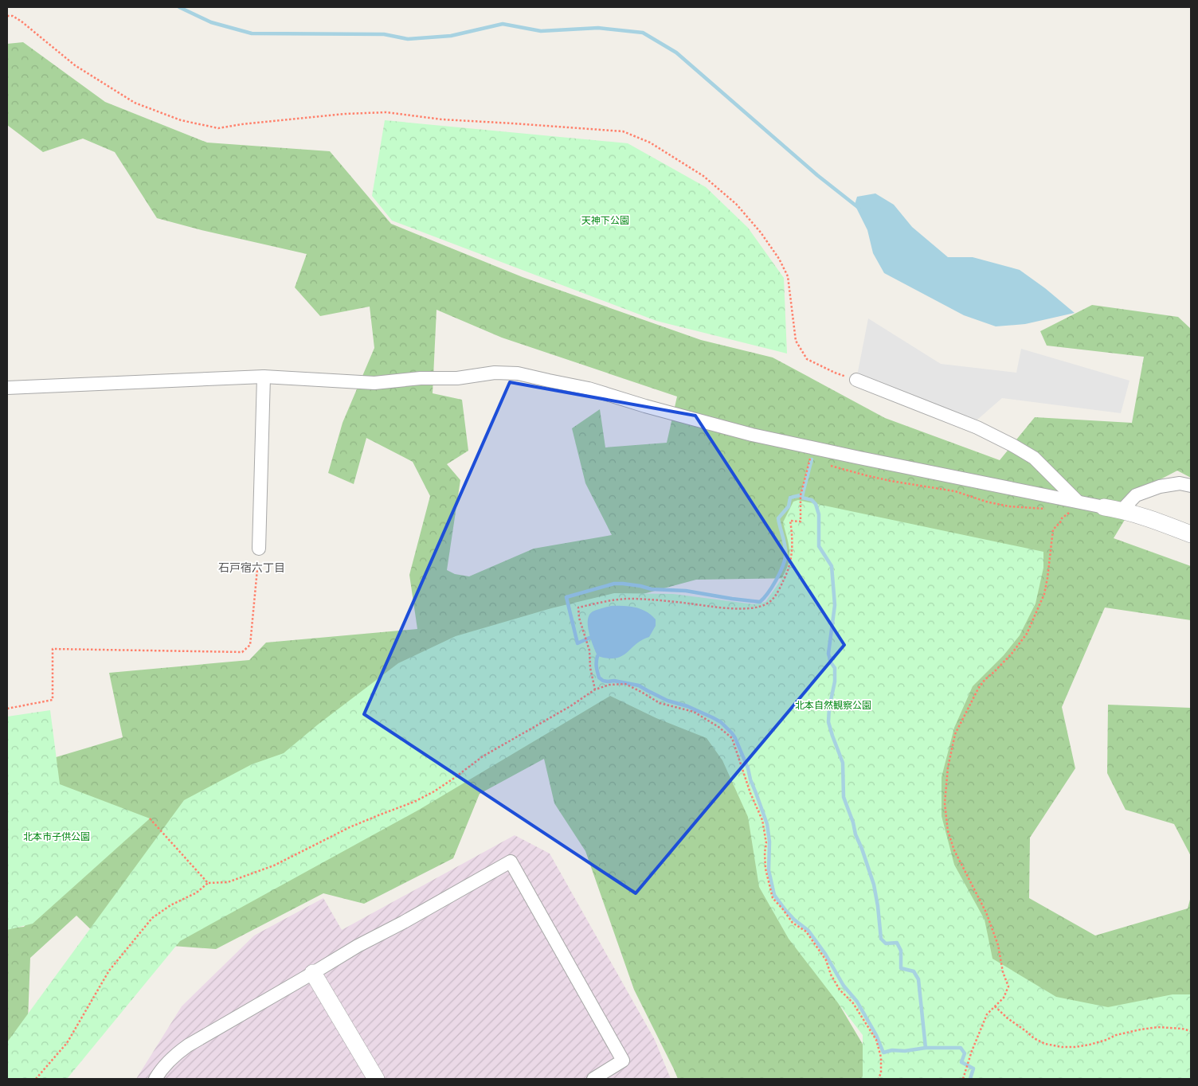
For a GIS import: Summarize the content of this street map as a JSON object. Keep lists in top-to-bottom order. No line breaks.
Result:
{"districts":["石戸宿六丁目"],"parks":["天神下公園","北本自然観察公園","北本市子供公園"]}
